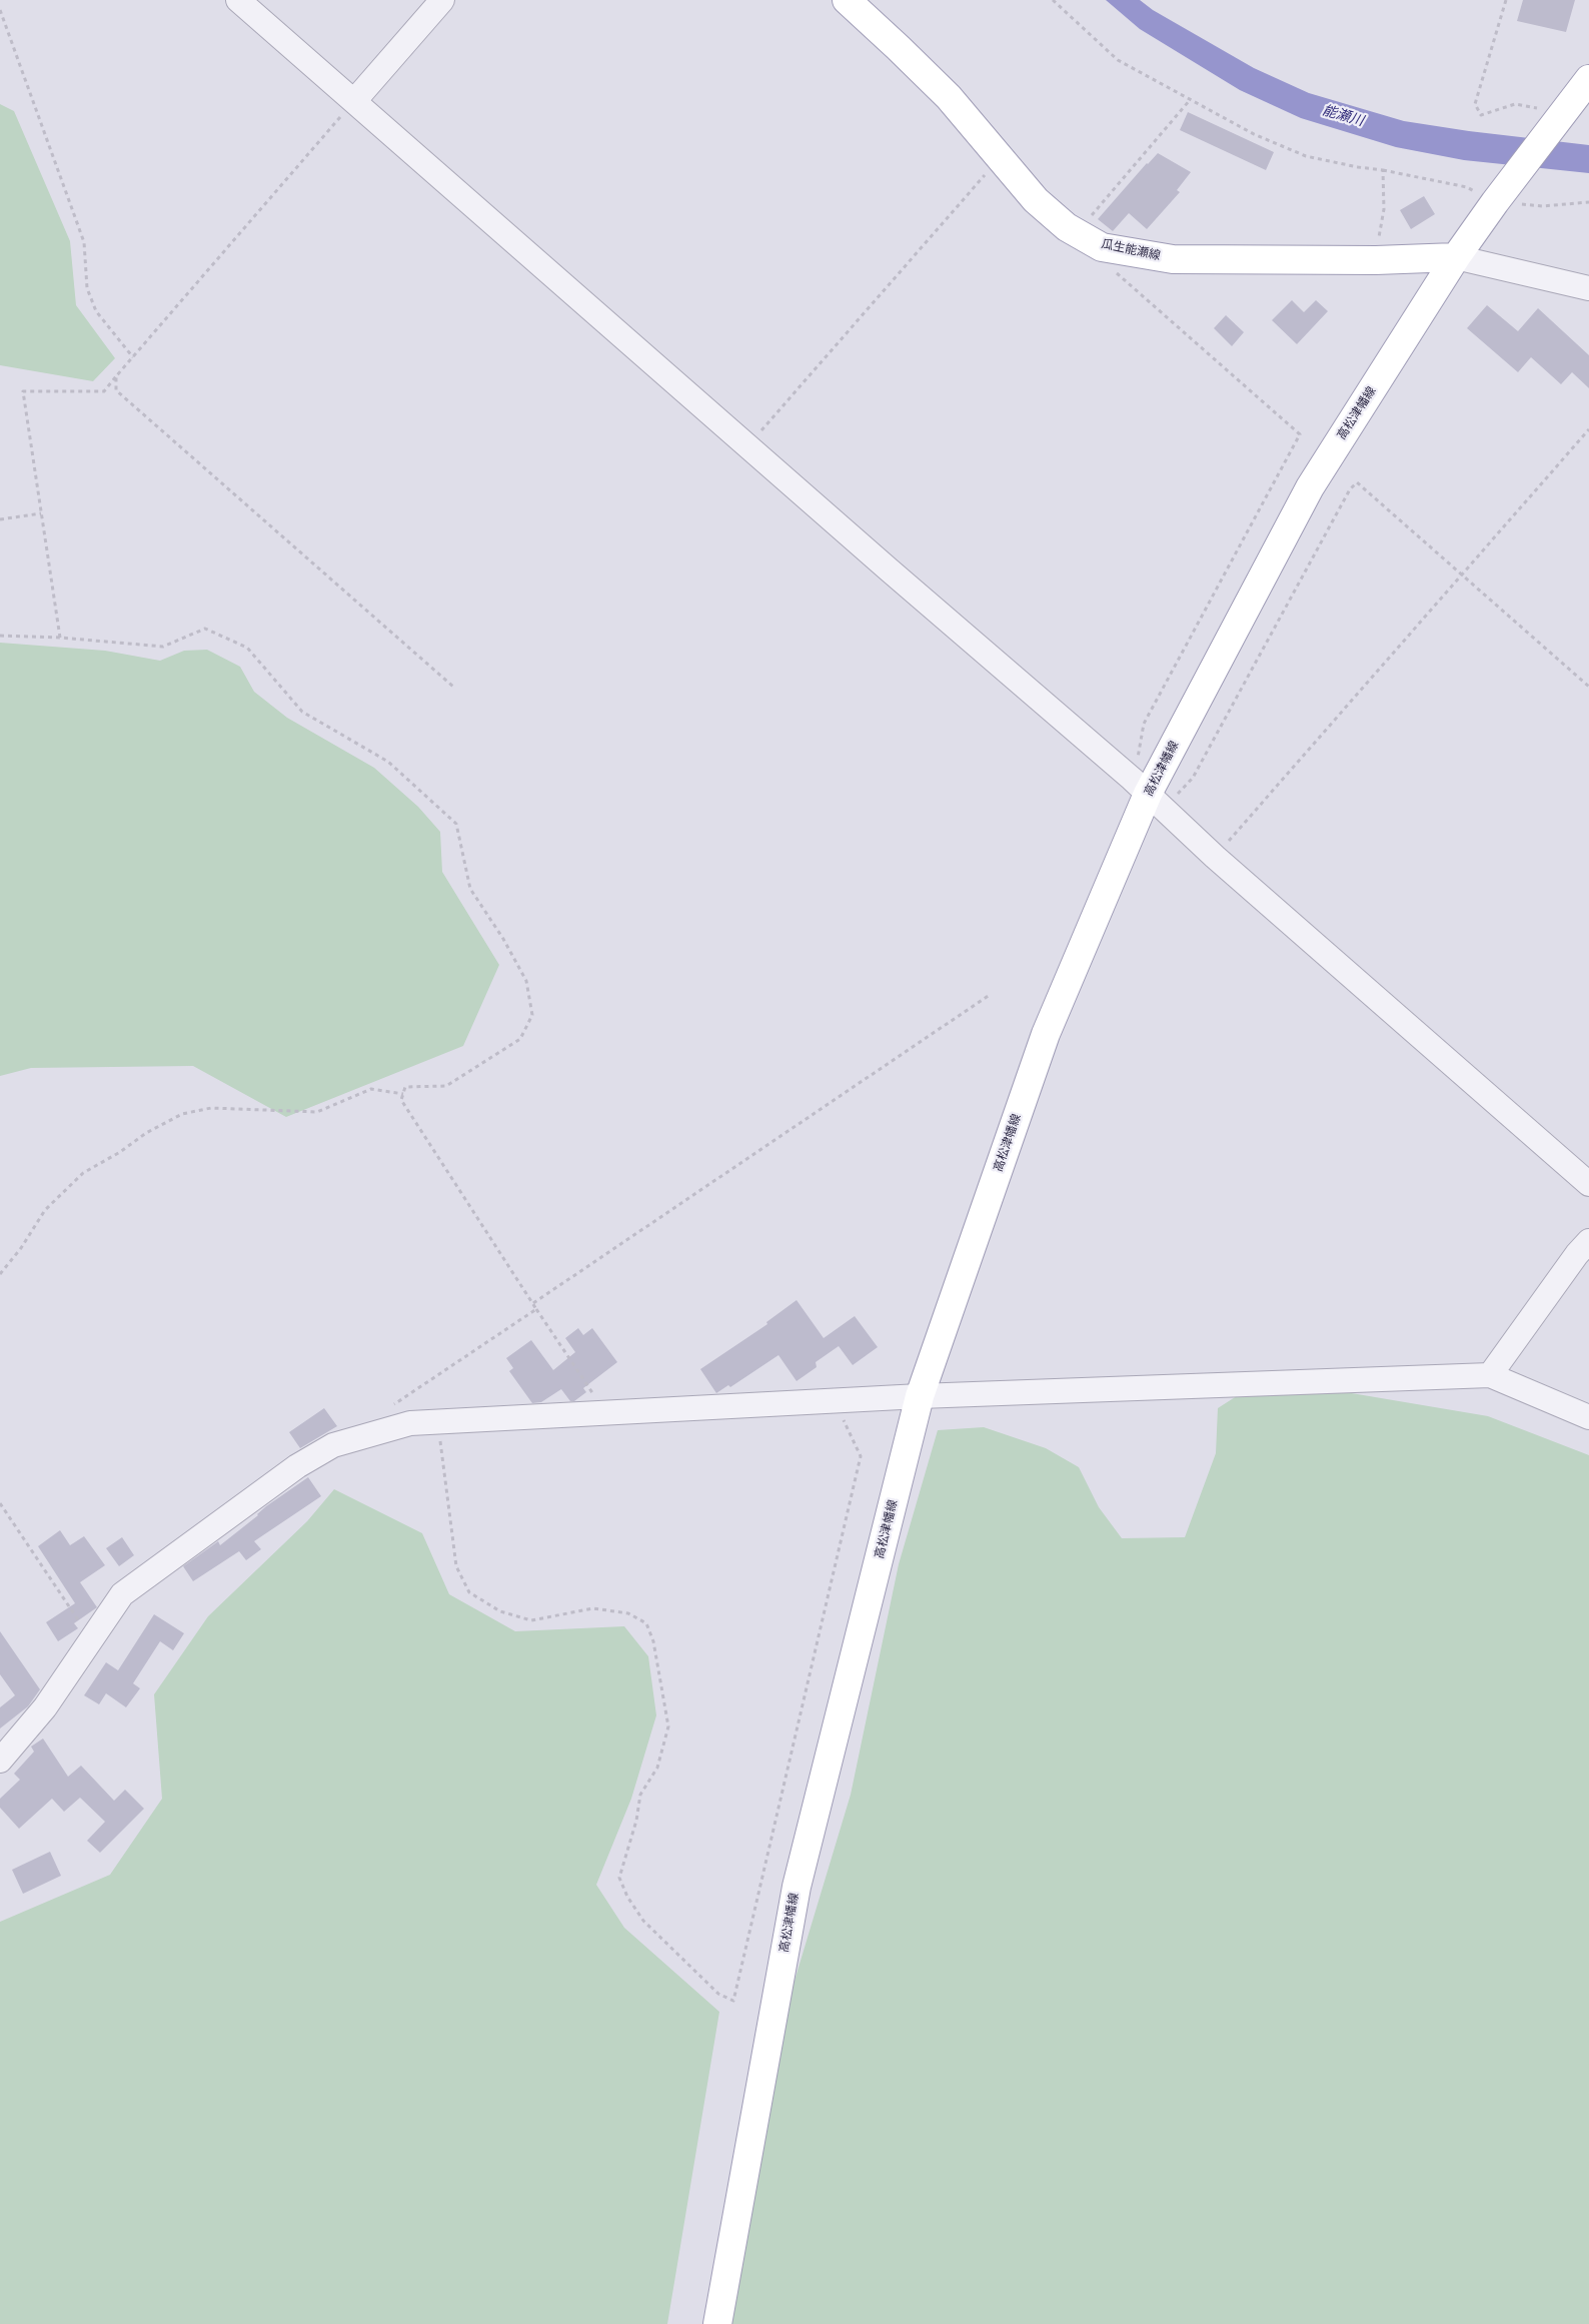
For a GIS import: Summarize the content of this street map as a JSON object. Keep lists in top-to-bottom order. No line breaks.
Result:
{"streets":{"main road":["瓜生能瀬線","高松津幡線"]},"crossings":[["瓜生能瀬線","高松津幡線"]],"water":["能瀬川"]}
